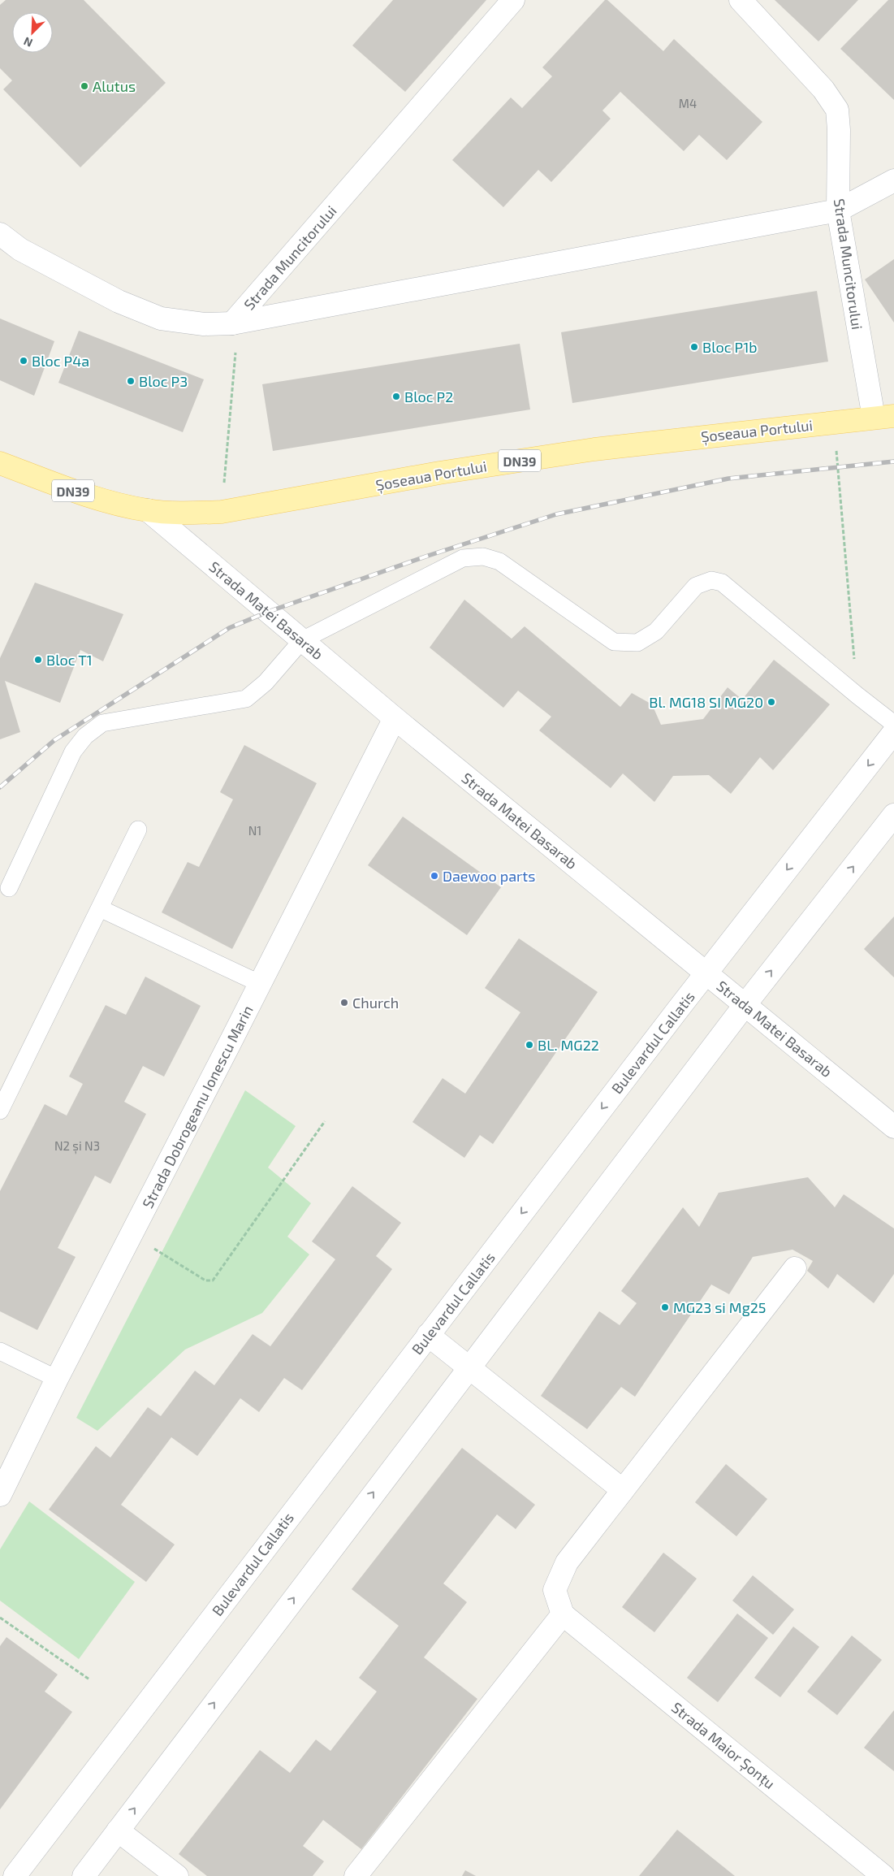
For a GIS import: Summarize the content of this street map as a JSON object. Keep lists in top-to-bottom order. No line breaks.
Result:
{"streets":{"main road":["Șoseaua Portului","DN39"],"street":["Strada Muncitorului","Strada Matei Basarab","Bulevardul Callatis","Strada Dobrogeanu Ionescu Marin","Strada Maior Șonțu"]},"crossings":[["Strada Muncitorului","Șoseaua Portului"],["Șoseaua Portului","Strada Matei Basarab"],["Strada Matei Basarab","Bulevardul Callatis"],["Strada Matei Basarab","Strada Dobrogeanu Ionescu Marin"]],"places":["Alutus","Bloc P1b","Bloc P4a","Bloc P3","Bloc P2","Bloc T1","Bl. MG18 SI MG20","Daewoo parts","Church","BL. MG22","MG23 si Mg25"],"house_numbers":["M4","N1","N2 și N3"],"north":"bottom left"}
